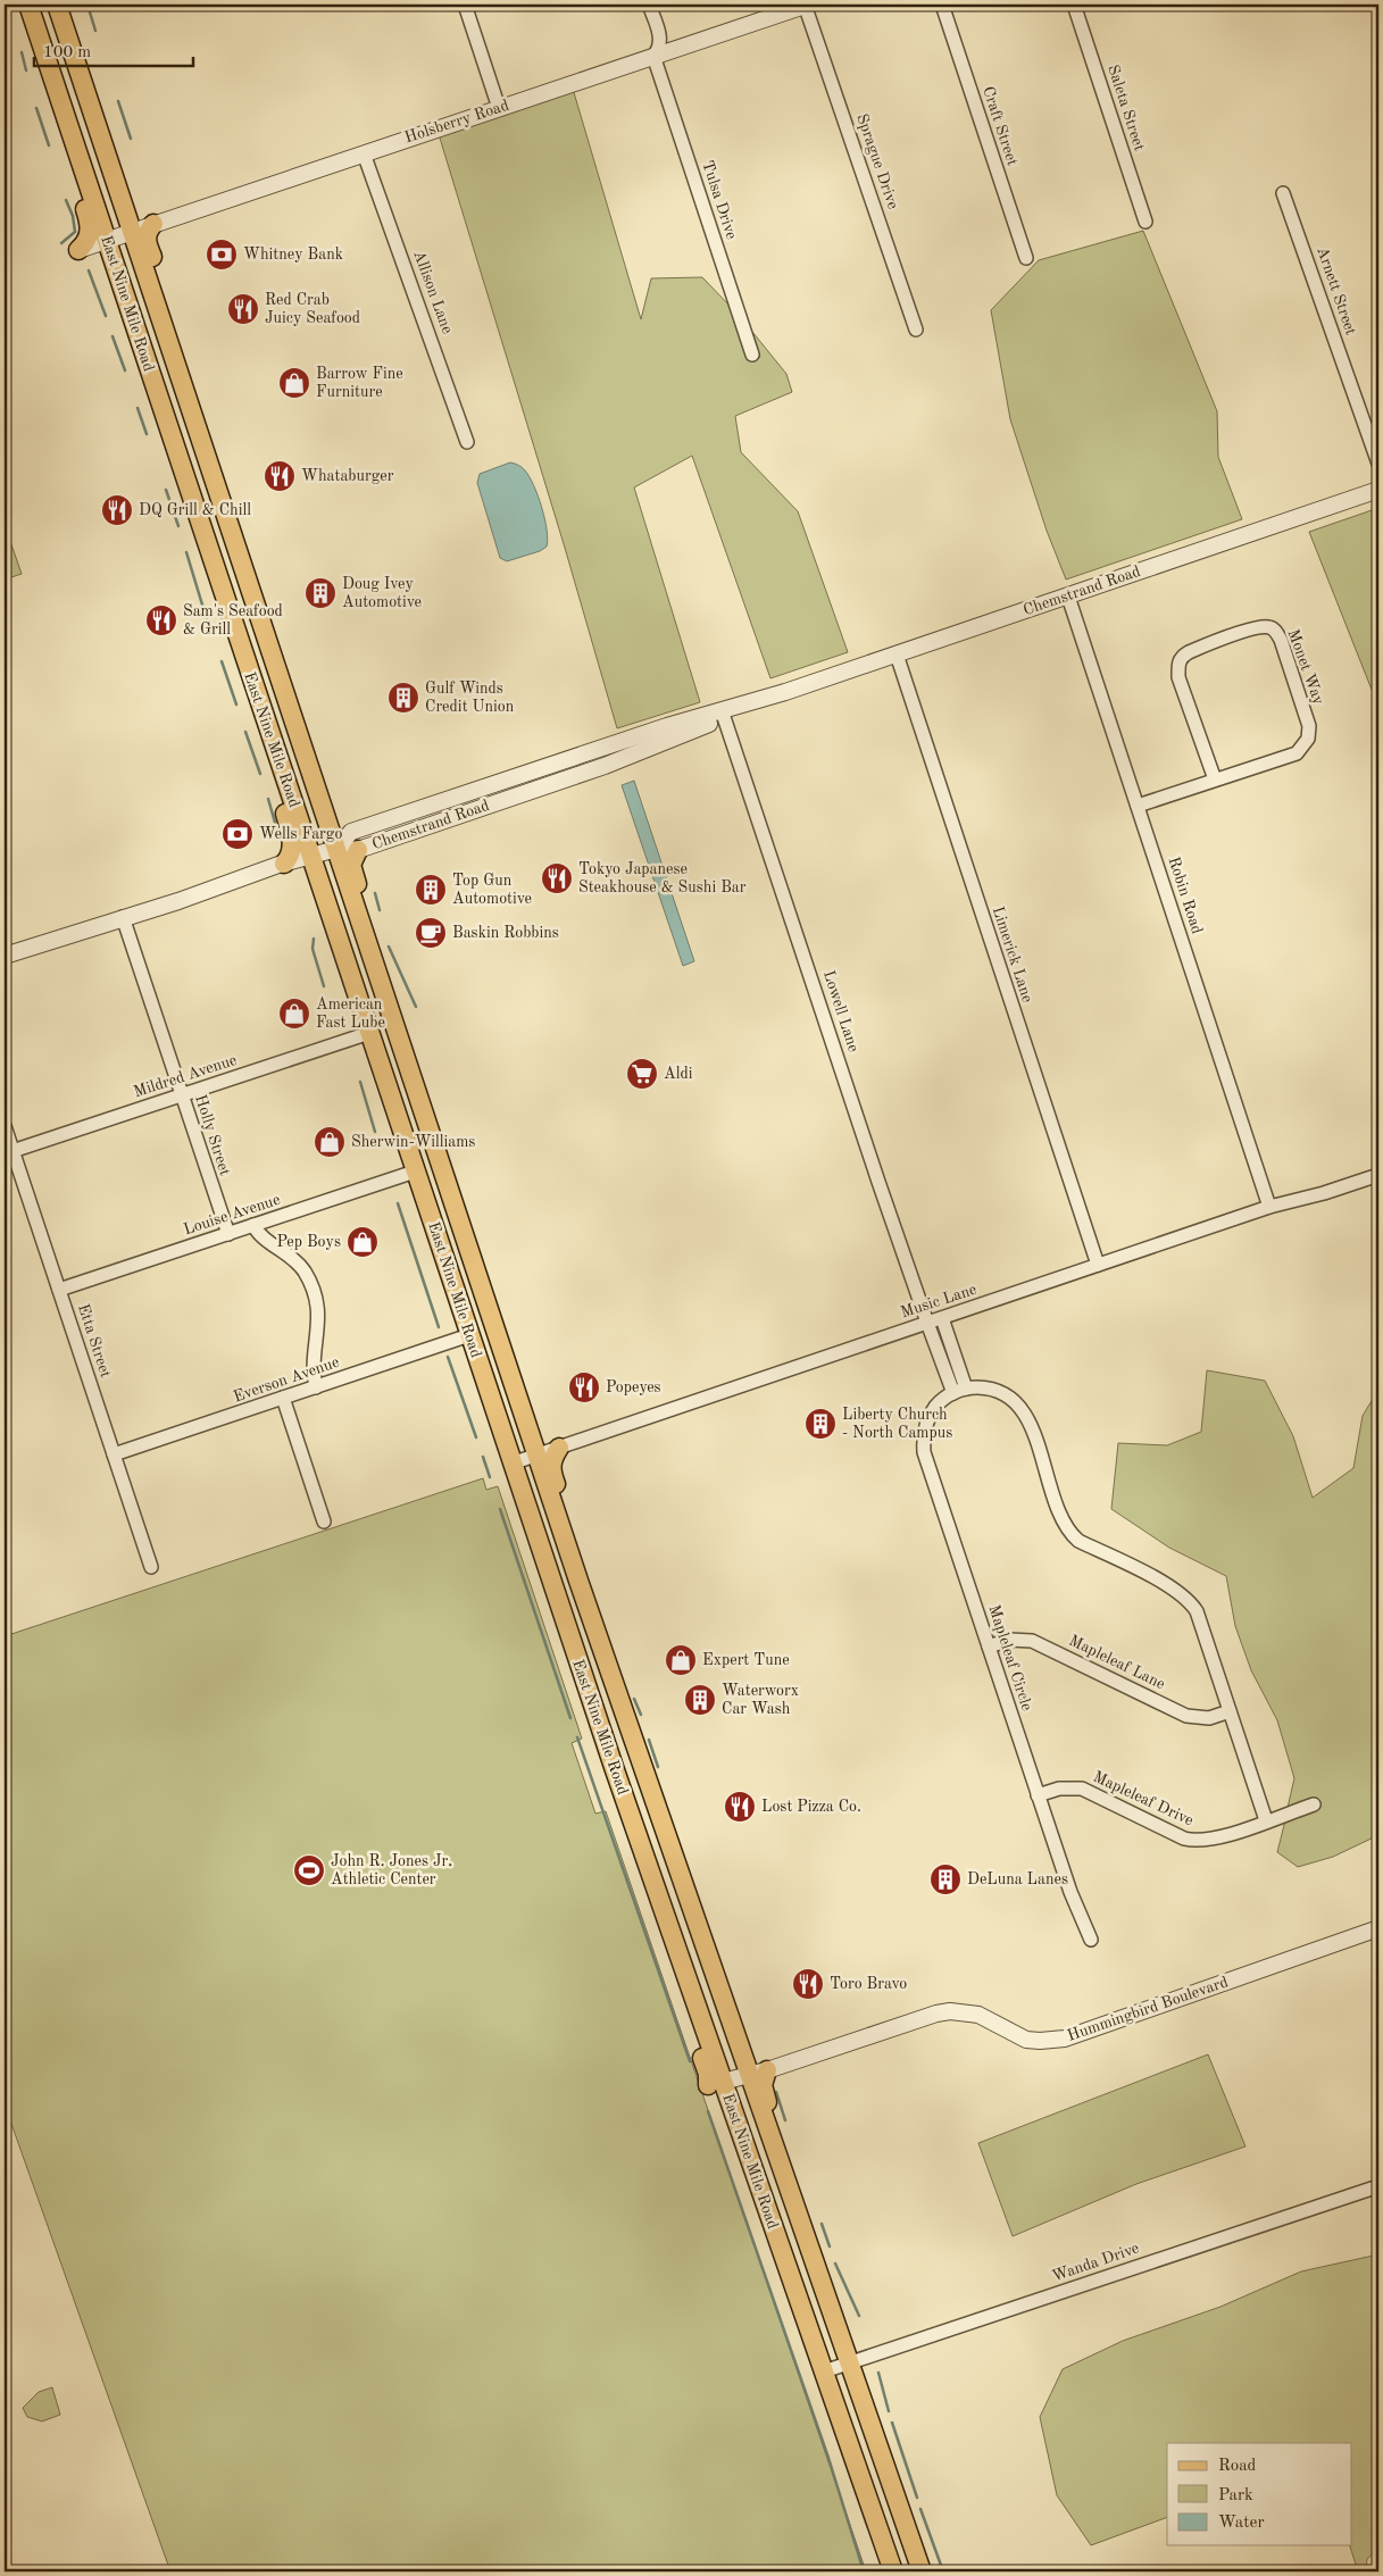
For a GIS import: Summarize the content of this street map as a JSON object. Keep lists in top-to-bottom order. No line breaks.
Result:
{"streets":{"main road":["East Nine Mile Road"],"street":["Saleta Street","Holsberry Road","Craft Street","Sprague Drive","Tulsa Drive","Arnett Street","Allison Lane","Chemstrand Road","Monet Way","Robin Road","Limerick Lane","Lowell Lane","Mildred Avenue","Holly Street","Louise Avenue","Music Lane","Etta Street","Everson Avenue","Mapleleaf Circle","Mapleleaf Lane","Mapleleaf Drive","Hummingbird Boulevard","Wanda Drive"]},"crossings":[["Holsberry Road","Sprague Drive"],["Holsberry Road","Tulsa Drive"],["Holsberry Road","Allison Lane"],["Holsberry Road","East Nine Mile Road"],["East Nine Mile Road","Chemstrand Road"],["East Nine Mile Road","Mildred Avenue"],["East Nine Mile Road","Louise Avenue"],["East Nine Mile Road","Music Lane"],["East Nine Mile Road","Everson Avenue"],["East Nine Mile Road","Hummingbird Boulevard"],["East Nine Mile Road","Wanda Drive"],["Chemstrand Road","Robin Road"],["Chemstrand Road","Limerick Lane"],["Chemstrand Road","Lowell Lane"],["Chemstrand Road","Holly Street"],["Monet Way","Robin Road"],["Robin Road","Music Lane"],["Limerick Lane","Music Lane"],["Lowell Lane","Music Lane"],["Mildred Avenue","Holly Street"],["Mildred Avenue","Etta Street"],["Holly Street","Louise Avenue"],["Louise Avenue","Etta Street"],["Etta Street","Everson Avenue"],["Mapleleaf Circle","Mapleleaf Lane"],["Mapleleaf Circle","Mapleleaf Drive"]],"places":{"bank":["Whitney Bank","Wells Fargo"],"restaurant":["Red Crab Juicy Seafood","Whataburger","DQ Grill & Chill","Sam's Seafood & Grill","Tokyo Japanese Steakhouse & Sushi Bar","Popeyes","Lost Pizza Co.","Toro Bravo"],"shop":["Barrow Fine Furniture","American Fast Lube","Sherwin-Williams","Pep Boys","Expert Tune"],"building":["Doug Ivey Automotive","Gulf Winds Credit Union","Top Gun Automotive","Liberty Church - North Campus","Waterworx Car Wash","DeLuna Lanes"],"cafe":["Baskin Robbins"],"supermarket":["Aldi"],"sports":["John R. Jones Jr. Athletic Center"]},"legend":["Road","Park","Water"],"scale_bar":"100 m"}
